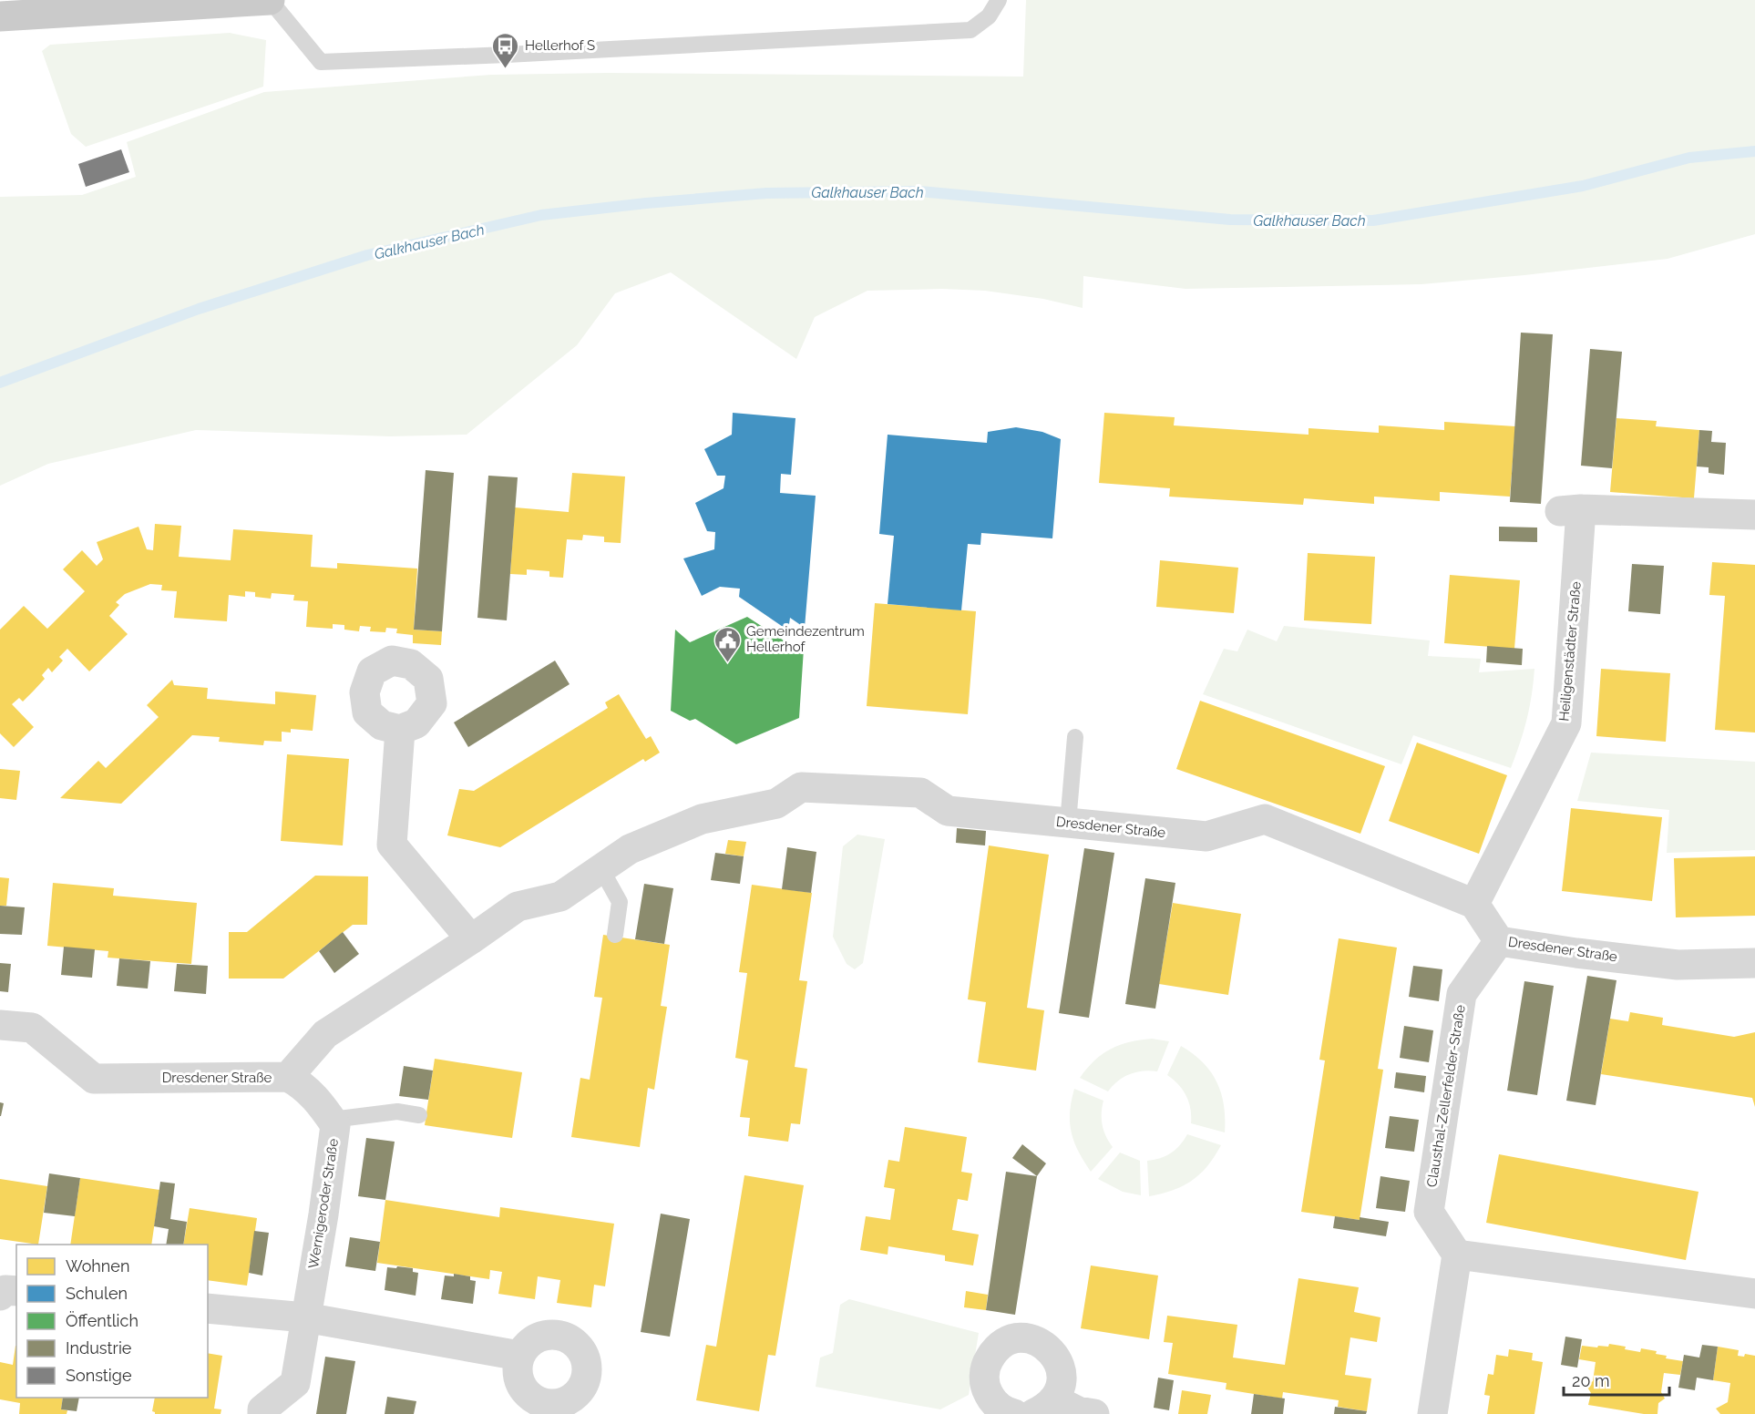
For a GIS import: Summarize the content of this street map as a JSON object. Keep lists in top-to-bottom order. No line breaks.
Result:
{"streets":{"street":["Heiligenstädter Straße","Dresdener Straße","Clausthal-Zellerfelder-Straße","Wernigeroder Straße"]},"crossings":[["Heiligenstädter Straße","Dresdener Straße"],["Dresdener Straße","Clausthal-Zellerfelder-Straße"],["Dresdener Straße","Wernigeroder Straße"]],"water":["Galkhauser Bach"],"places":{"bus stop":["Hellerhof S"],"public building":["Gemeindezentrum Hellerhof"]},"legend":["Wohnen","Schulen","Öffentlich","Industrie","Sonstige"],"scale_bar":"20 m"}
